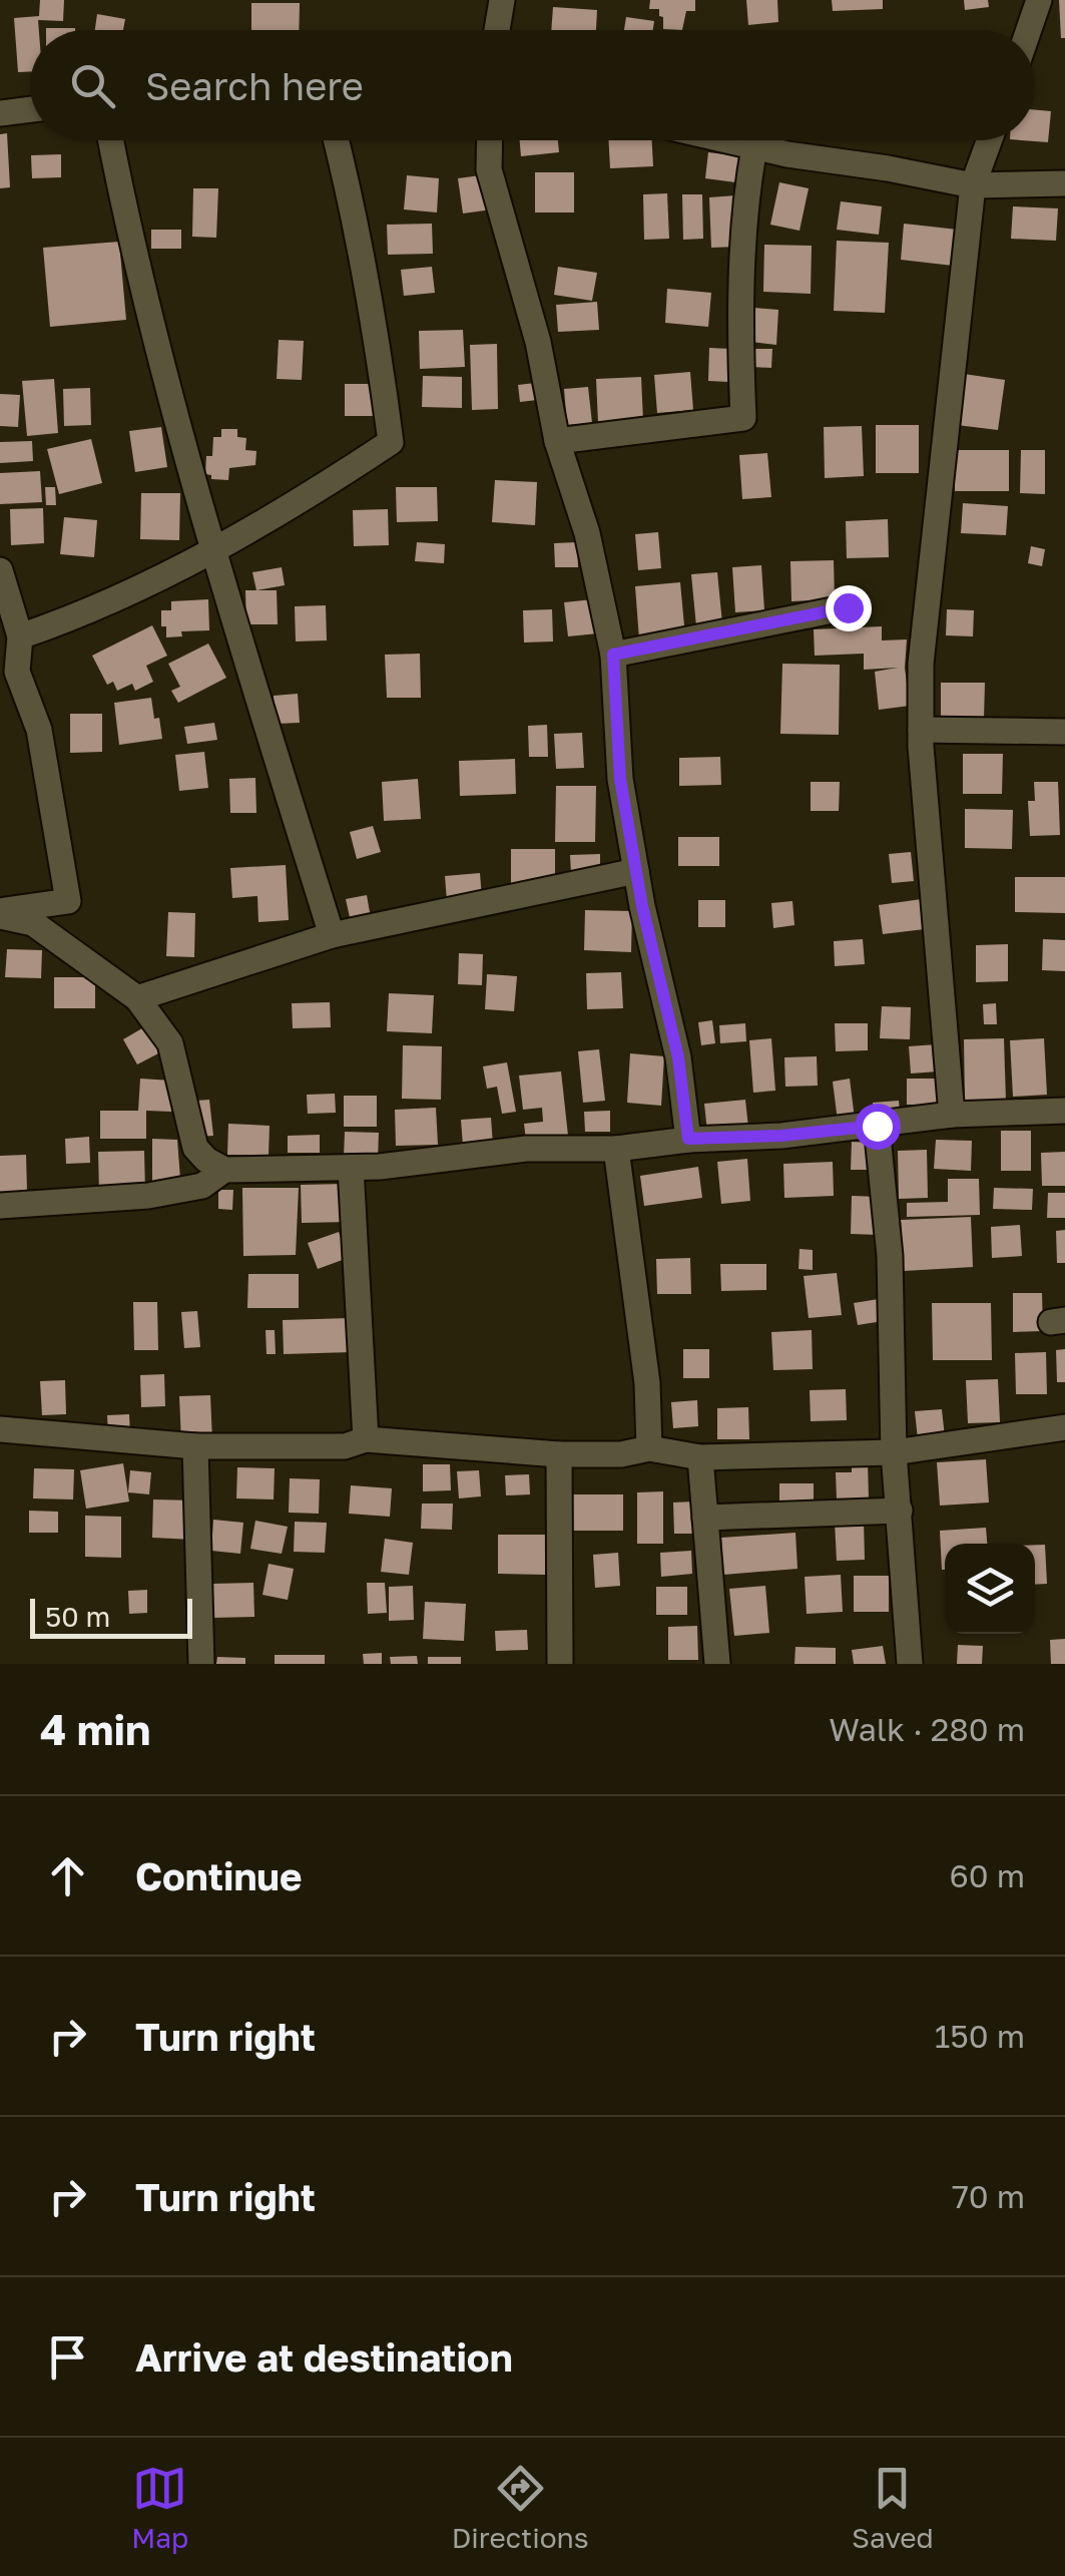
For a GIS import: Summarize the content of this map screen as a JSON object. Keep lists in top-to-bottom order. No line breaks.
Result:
{"scale_bar":"50 m","page":{"search":"Search here","scale":"50 m","heading":["4 min","Walk · 280 m"],"list":[["Continue","60 m"],["Turn right","150 m"],["Turn right","70 m"],"Arrive at destination"],"nav":["Map","Directions","Saved"]}}
